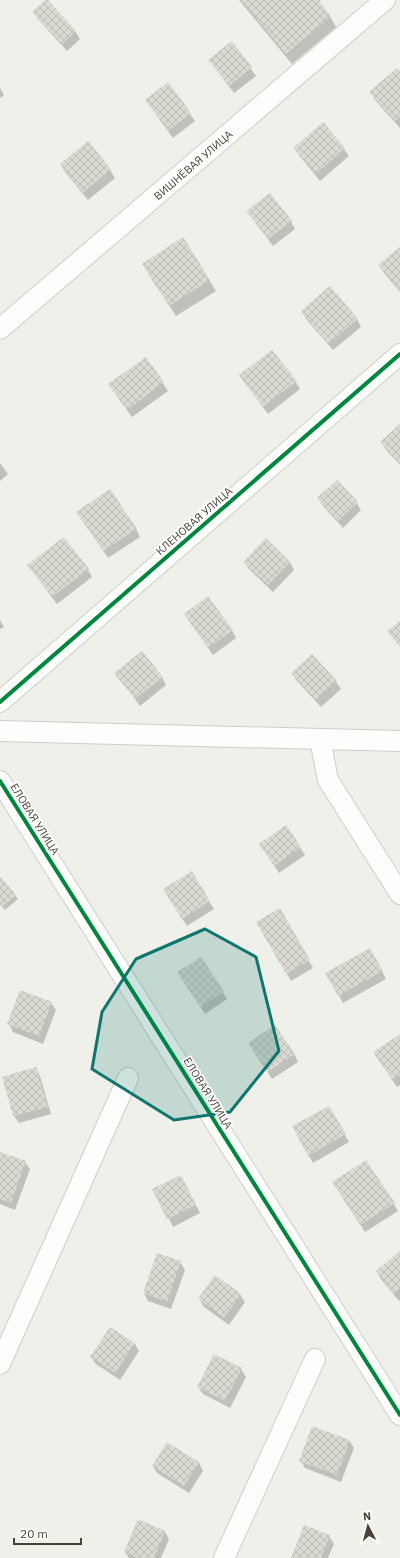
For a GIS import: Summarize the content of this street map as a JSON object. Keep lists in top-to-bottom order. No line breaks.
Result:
{"streets":{"street":["ВИШНЁВАЯ УЛИЦА","КЛЕНОВАЯ УЛИЦА","ЕЛОВАЯ УЛИЦА"]},"scale_bar":"20 m","north":"top"}
